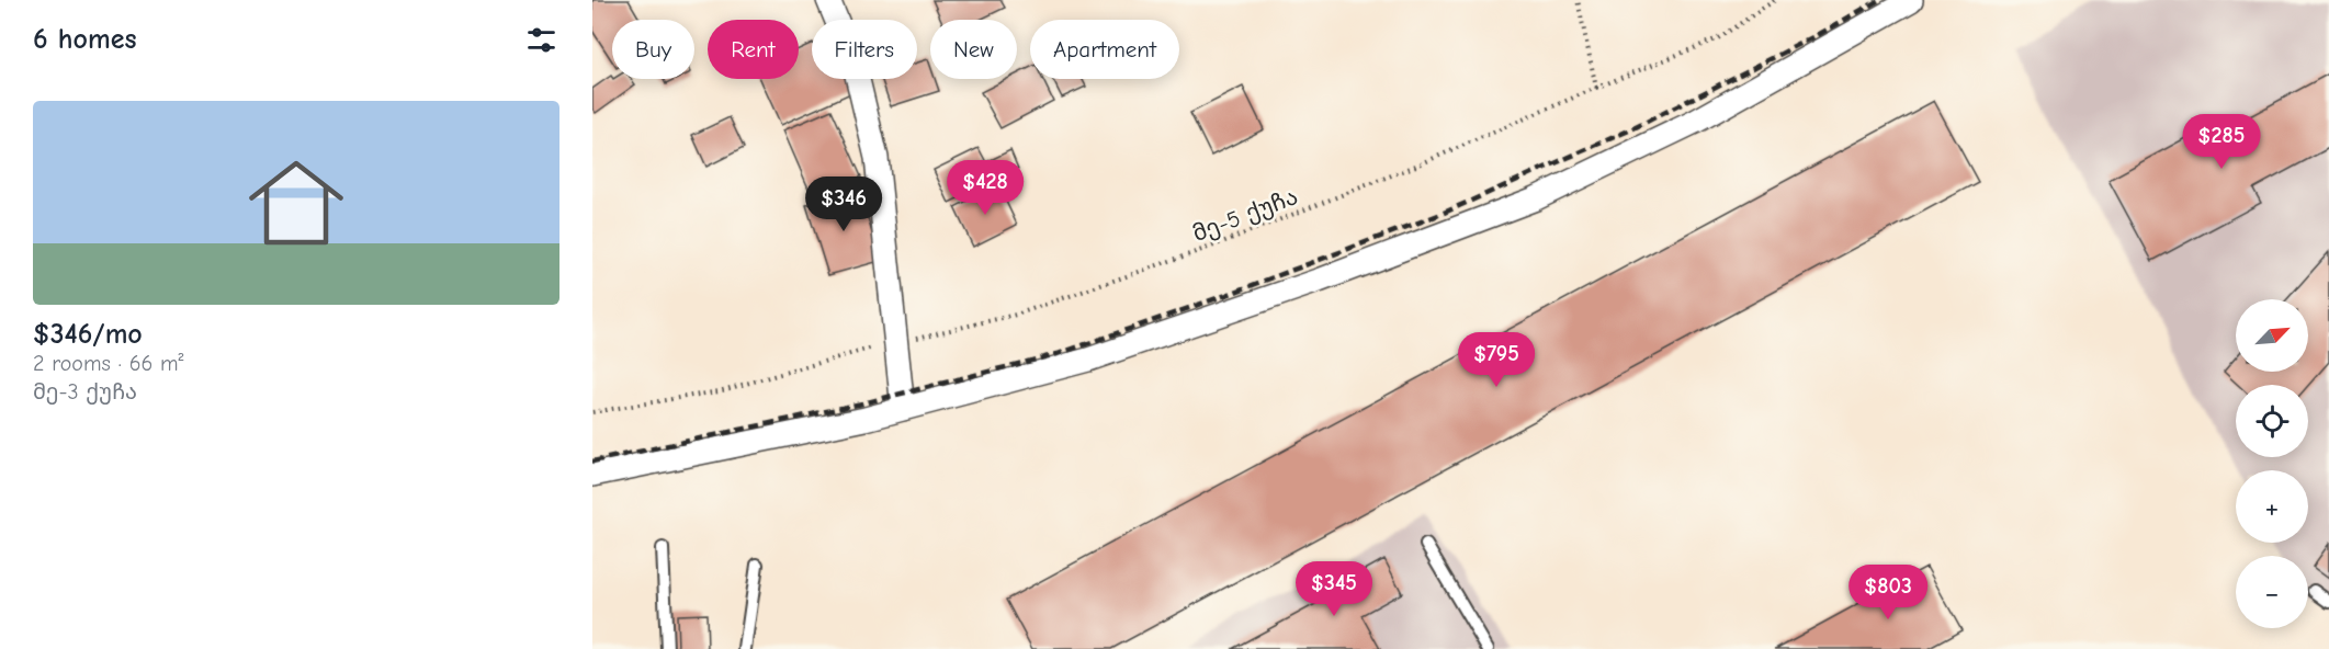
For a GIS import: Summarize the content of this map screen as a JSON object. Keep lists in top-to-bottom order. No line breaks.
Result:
{"streets":{"path":["მე-5 ქუჩა"]},"north":"top right","page":{"heading":"6 homes","chip":["Buy","Rent","Filters","New","Apartment"],"list":[{"name":"$346/mo","note":"2 rooms · 66 m² · მე-3 ქუჩა"}],"price":["$285","$428","$346","$795","$345","$803"],"map_buttons":["+","−"]}}
